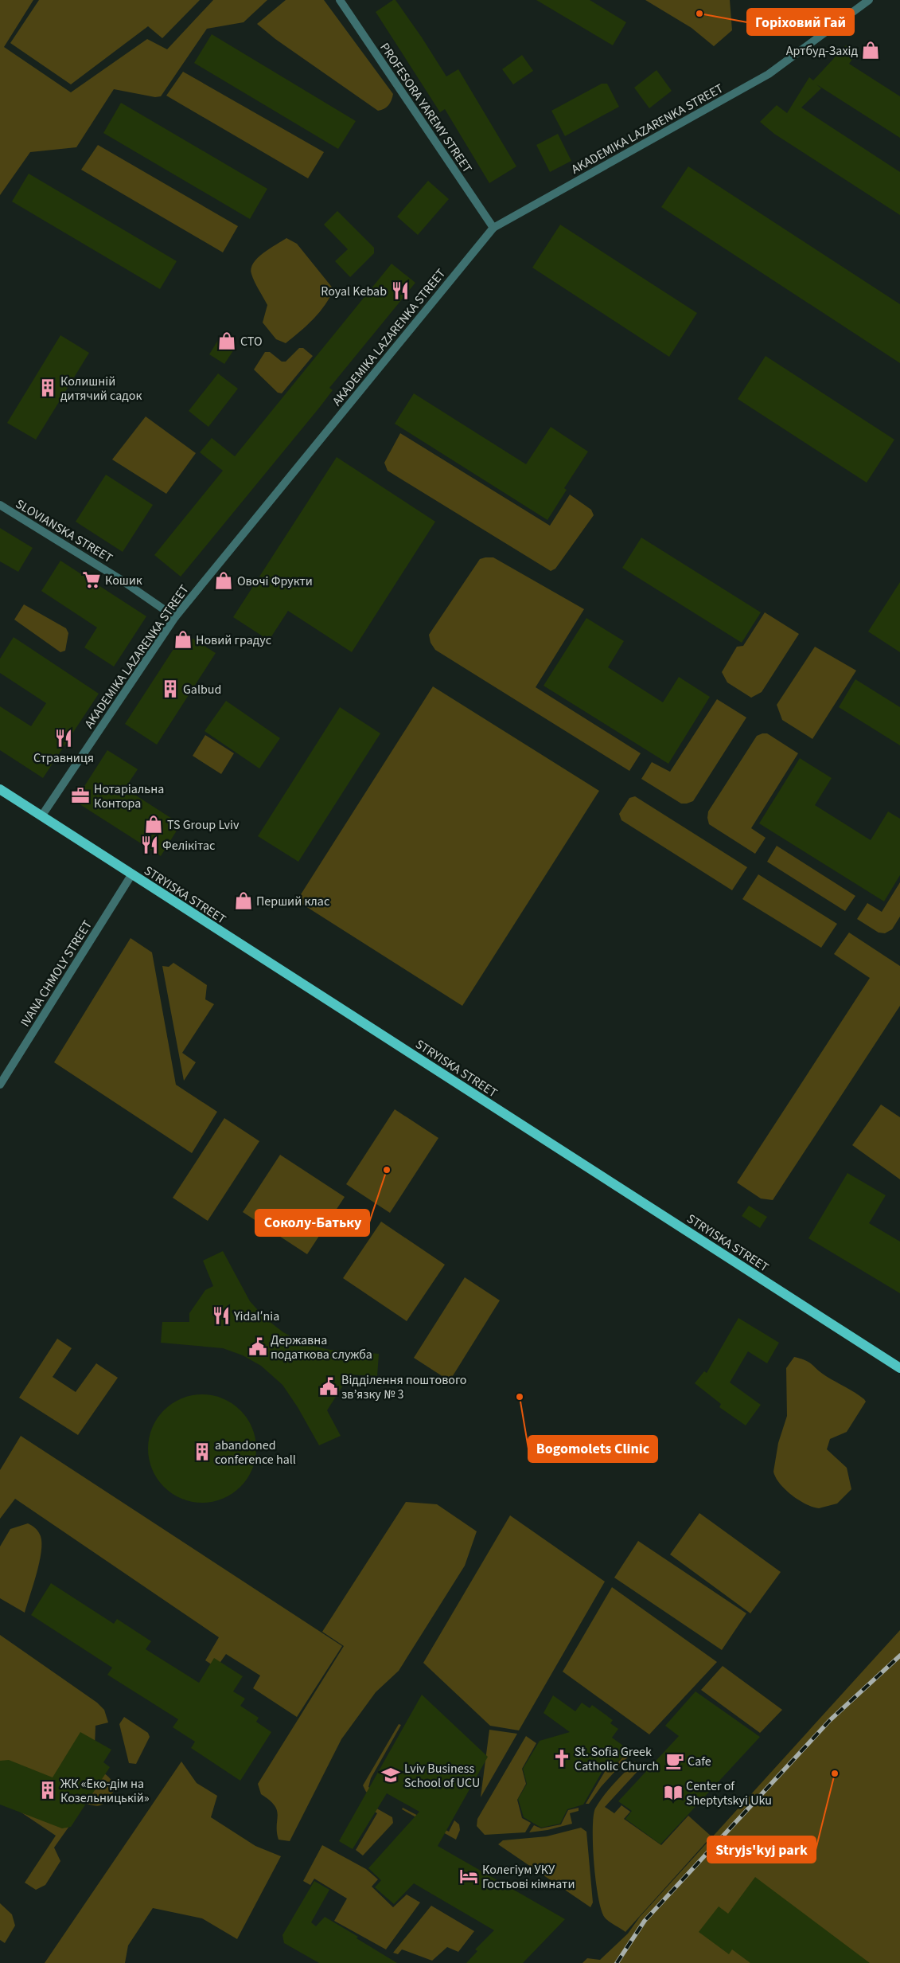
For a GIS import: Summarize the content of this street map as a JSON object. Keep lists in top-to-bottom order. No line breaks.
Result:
{"streets":{"main road":["STRYISKA STREET"],"street":["PROFESORA YAREMY STREET","AKADEMIKA LAZARENKA STREET","SLOVIANSKA STREET","IVANA CHMOLY STREET"]},"crossings":[["PROFESORA YAREMY STREET","AKADEMIKA LAZARENKA STREET"],["AKADEMIKA LAZARENKA STREET","SLOVIANSKA STREET"],["AKADEMIKA LAZARENKA STREET","STRYISKA STREET"],["STRYISKA STREET","IVANA CHMOLY STREET"]],"places":{"other":["Горіховий Гай","Соколу-Батьку","Bogomolets Clinic","Stryjs'kyj park"],"shop":["Артбуд-Захід","СТО","Овочі Фрукти","Новий градус","TS Group Lviv","Перший клас"],"restaurant":["Royal Kebab","Стравниця","Фелікітас","Yidalʹnia"],"building":["Колишній дитячий садок","Galbud","abandoned conference hall","ЖК «Еко-дім на Козельницькій»"],"supermarket":["Кошик"],"office":["Нотаріальна Контора"],"public building":["Державна податкова служба","Відділення поштового зв’язку № 3"],"church":["St. Sofia Greek Catholic Church"],"cafe":["Cafe"],"school or university":["Lviv Business School of UCU"],"library":["Center of Sheptytskyi Uku"],"hotel":["Колегіум УКУ Гостьові кімнати"]}}
